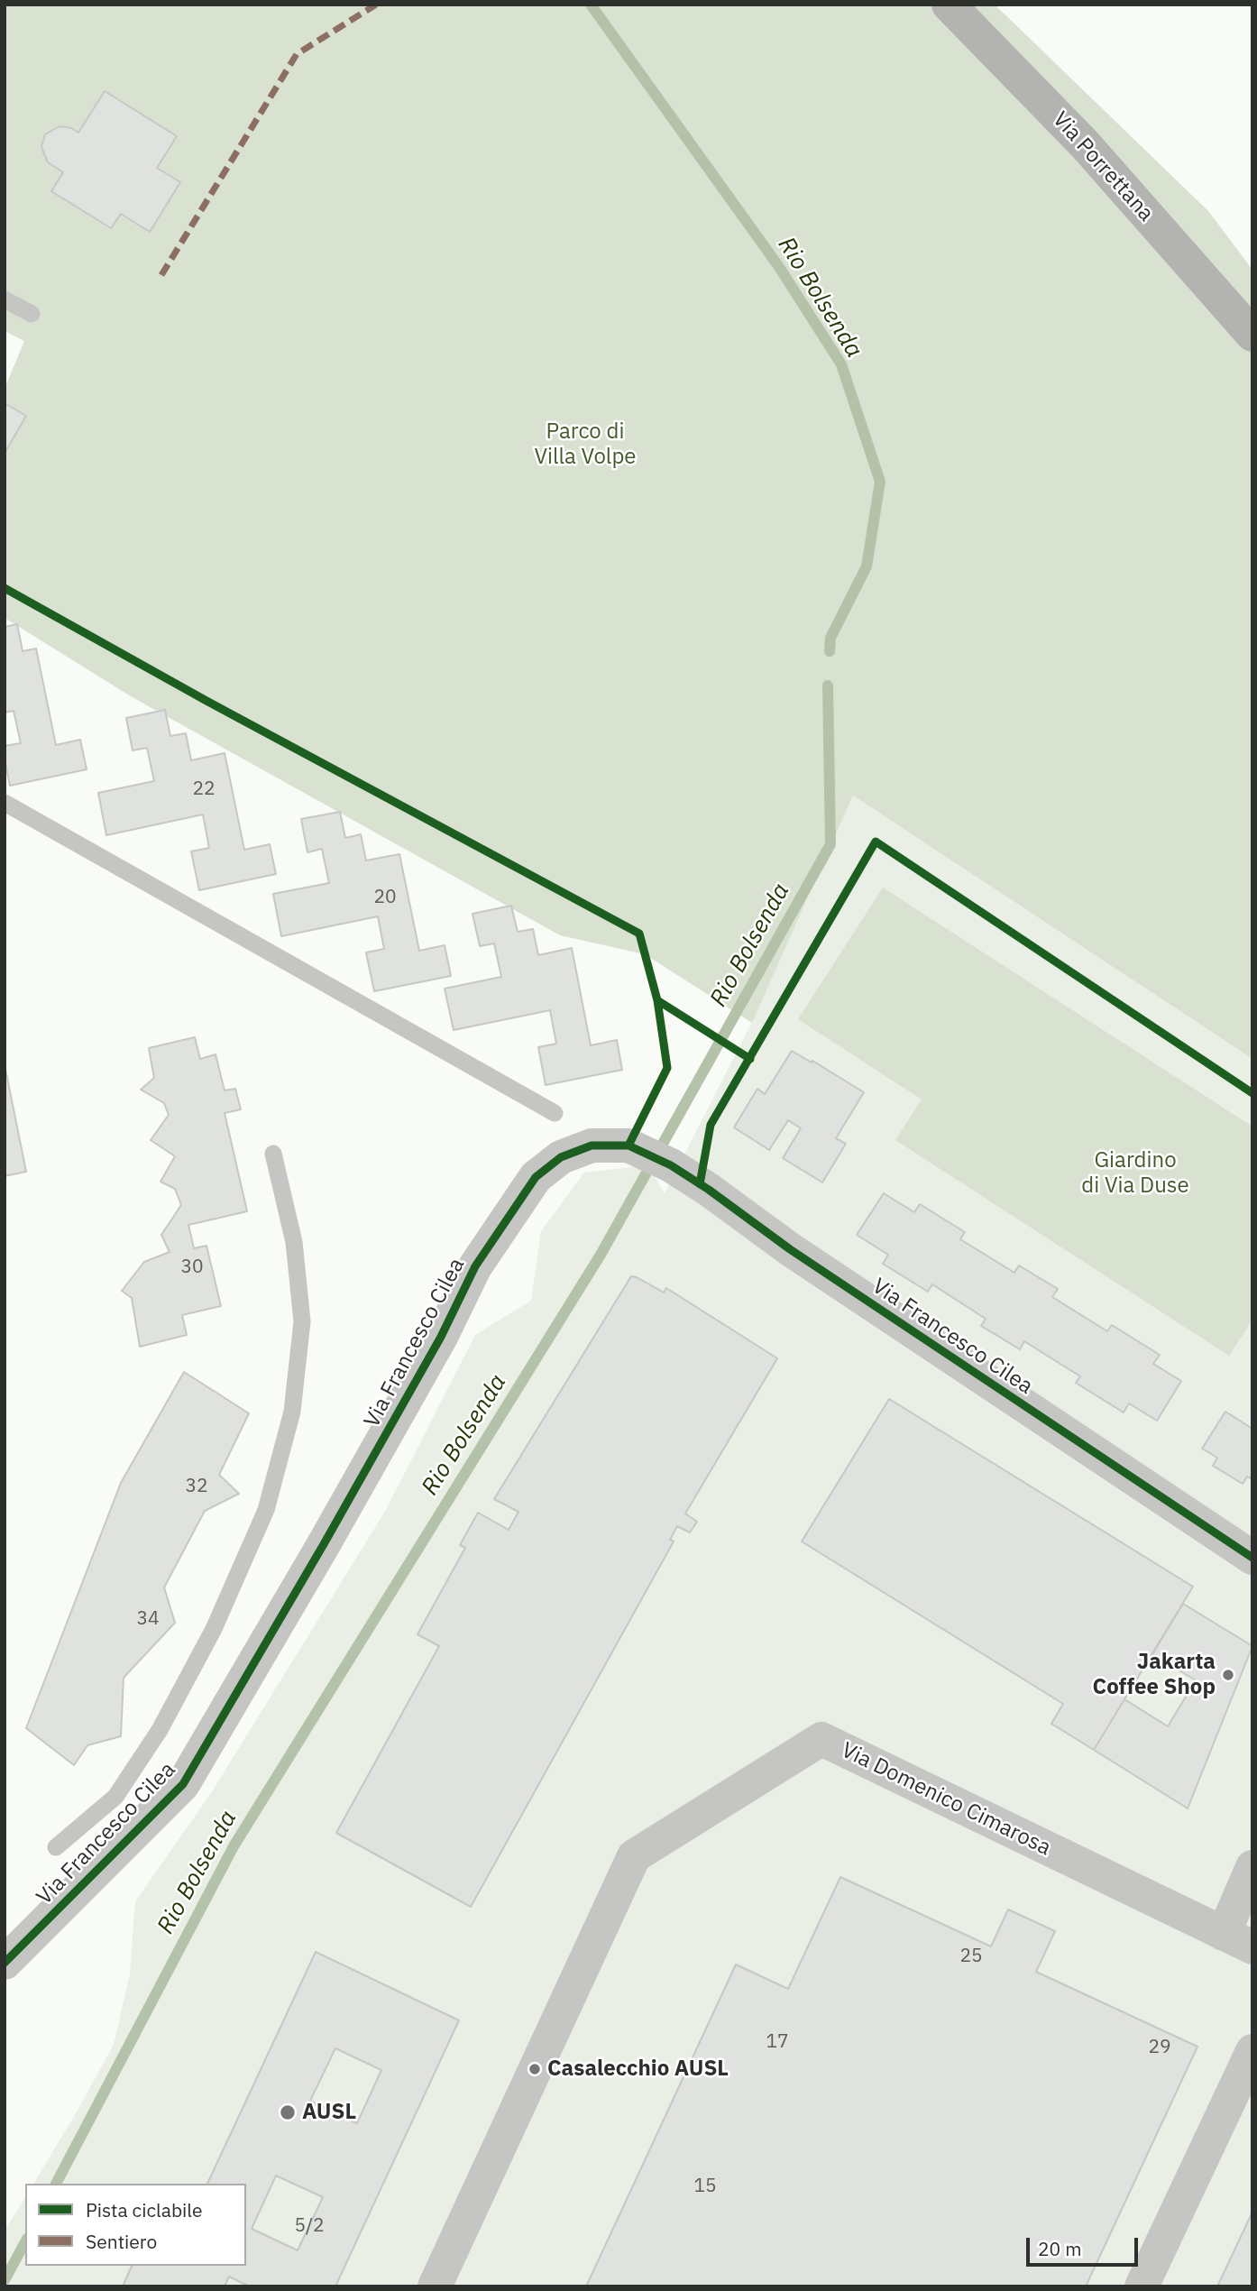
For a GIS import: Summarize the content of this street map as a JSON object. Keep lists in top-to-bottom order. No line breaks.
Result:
{"streets":{"main road":["Via Porrettana"],"street":["Via Francesco Cilea","Via Domenico Cimarosa"]},"water":["Rio Bolsenda"],"parks":["Parco di Villa Volpe","Giardino di Via Duse"],"places":["Jakarta Coffee Shop","Casalecchio AUSL","AUSL"],"house_numbers":["22","20","30","32","34","25","17","29","15","5/2"],"legend":["Pista ciclabile","Sentiero"],"scale_bar":"20 m"}
